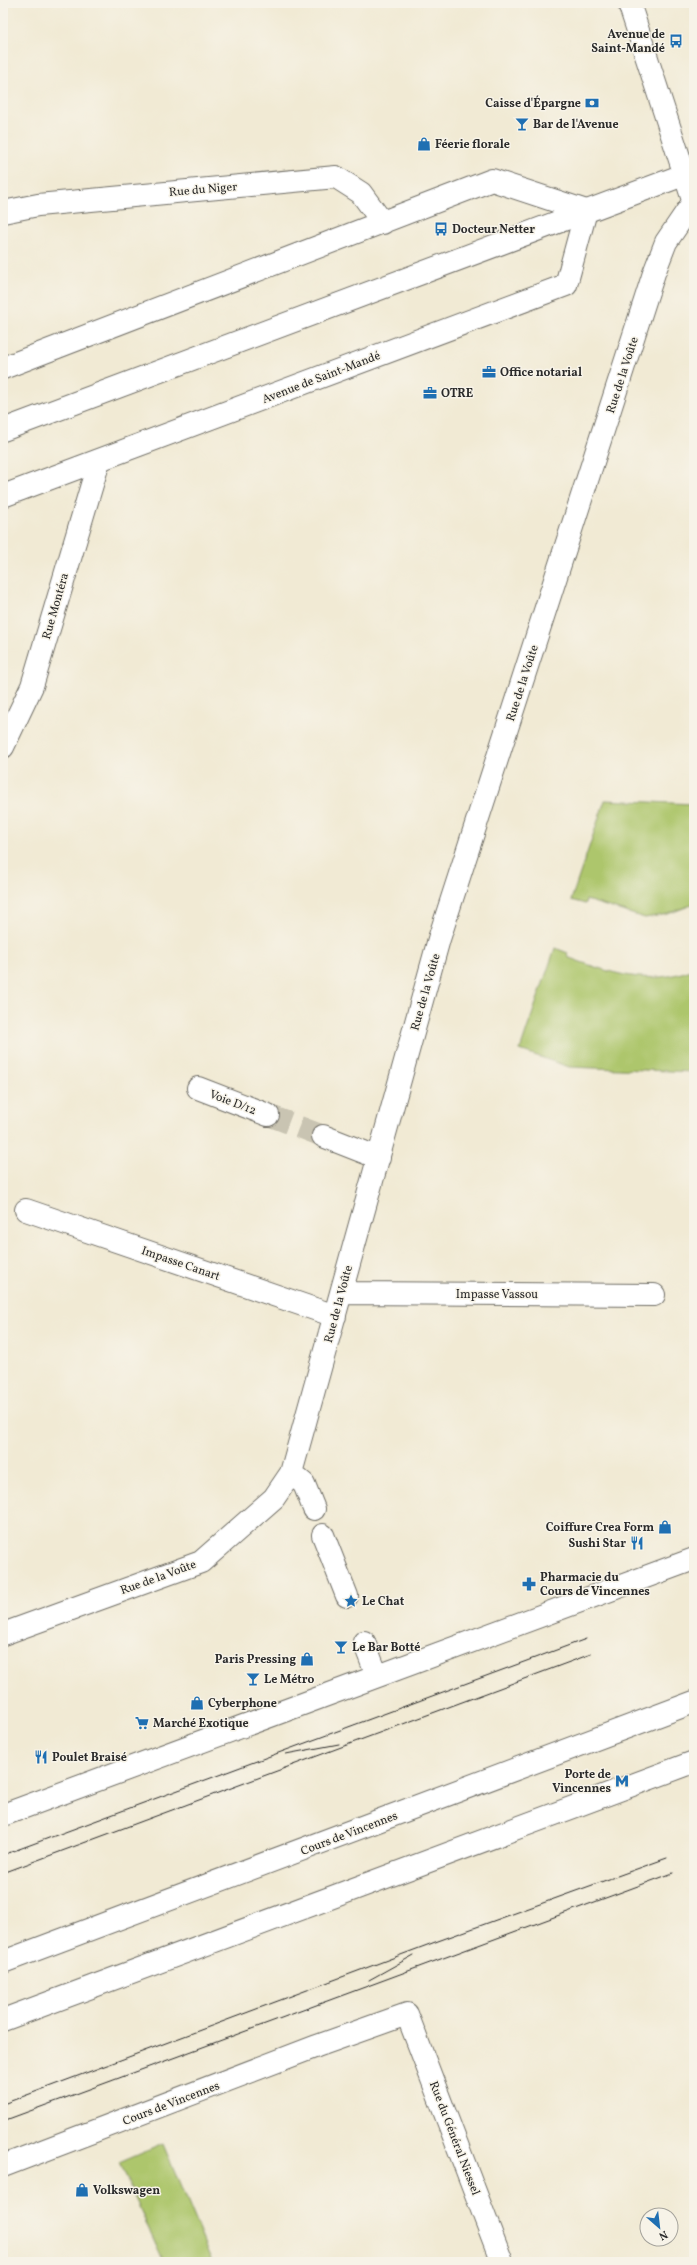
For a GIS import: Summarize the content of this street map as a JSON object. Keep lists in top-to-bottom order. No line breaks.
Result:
{"streets":{"street":["Rue du Niger","Rue de la Voûte","Avenue de Saint-Mandé","Rue Montéra","Voie D/12","Impasse Canart","Impasse Vassou","Cours de Vincennes","Rue du Général Niessel"]},"crossings":[["Rue de la Voûte","Impasse Canart"],["Rue de la Voûte","Impasse Vassou"],["Avenue de Saint-Mandé","Rue Montéra"],["Cours de Vincennes","Rue du Général Niessel"]],"places":{"bus stop":["Avenue de Saint-Mandé","Docteur Netter"],"bank":["Caisse d'Épargne"],"bar":["Bar de l'Avenue","Le Bar Botté","Le Métro"],"shop":["Féerie florale","Coiffure Crea Form","Paris Pressing","Cyberphone","Volkswagen"],"office":["Office notarial","OTRE"],"restaurant":["Sushi Star","Poulet Braisé"],"pharmacy":["Pharmacie du Cours de Vincennes"],"place":["Le Chat"],"supermarket":["Marché Exotique"],"metro station":["Porte de Vincennes"]},"north":"bottom right"}
